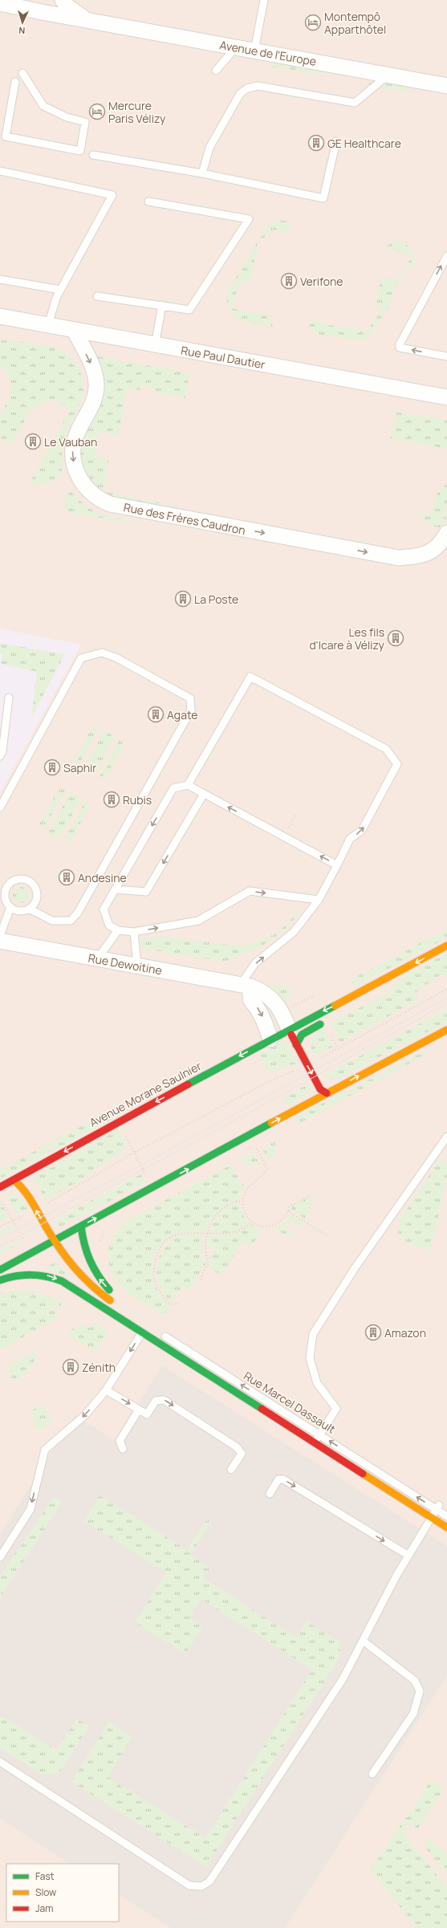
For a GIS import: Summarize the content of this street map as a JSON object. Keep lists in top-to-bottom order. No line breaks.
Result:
{"streets":{"main road":["Avenue Morane Saulnier","Rue Marcel Dassault"],"street":["Avenue de l'Europe","Rue Paul Dautier","Rue des Frères Caudron","Rue Dewoitine"]},"crossings":[["Rue Paul Dautier","Rue des Frères Caudron"],["Rue Dewoitine","Avenue Morane Saulnier"]],"one_way":["Avenue Morane Saulnier"],"places":{"hotel":["Montempô Apparthôtel","Mercure Paris Vélizy"],"building":["GE Healthcare","Verifone","Le Vauban","La Poste","Les fils d'Icare à Vélizy","Agate","Saphir","Rubis","Andesine","Amazon","Zénith"]},"legend":["Fast","Slow","Jam"],"north":"bottom"}
